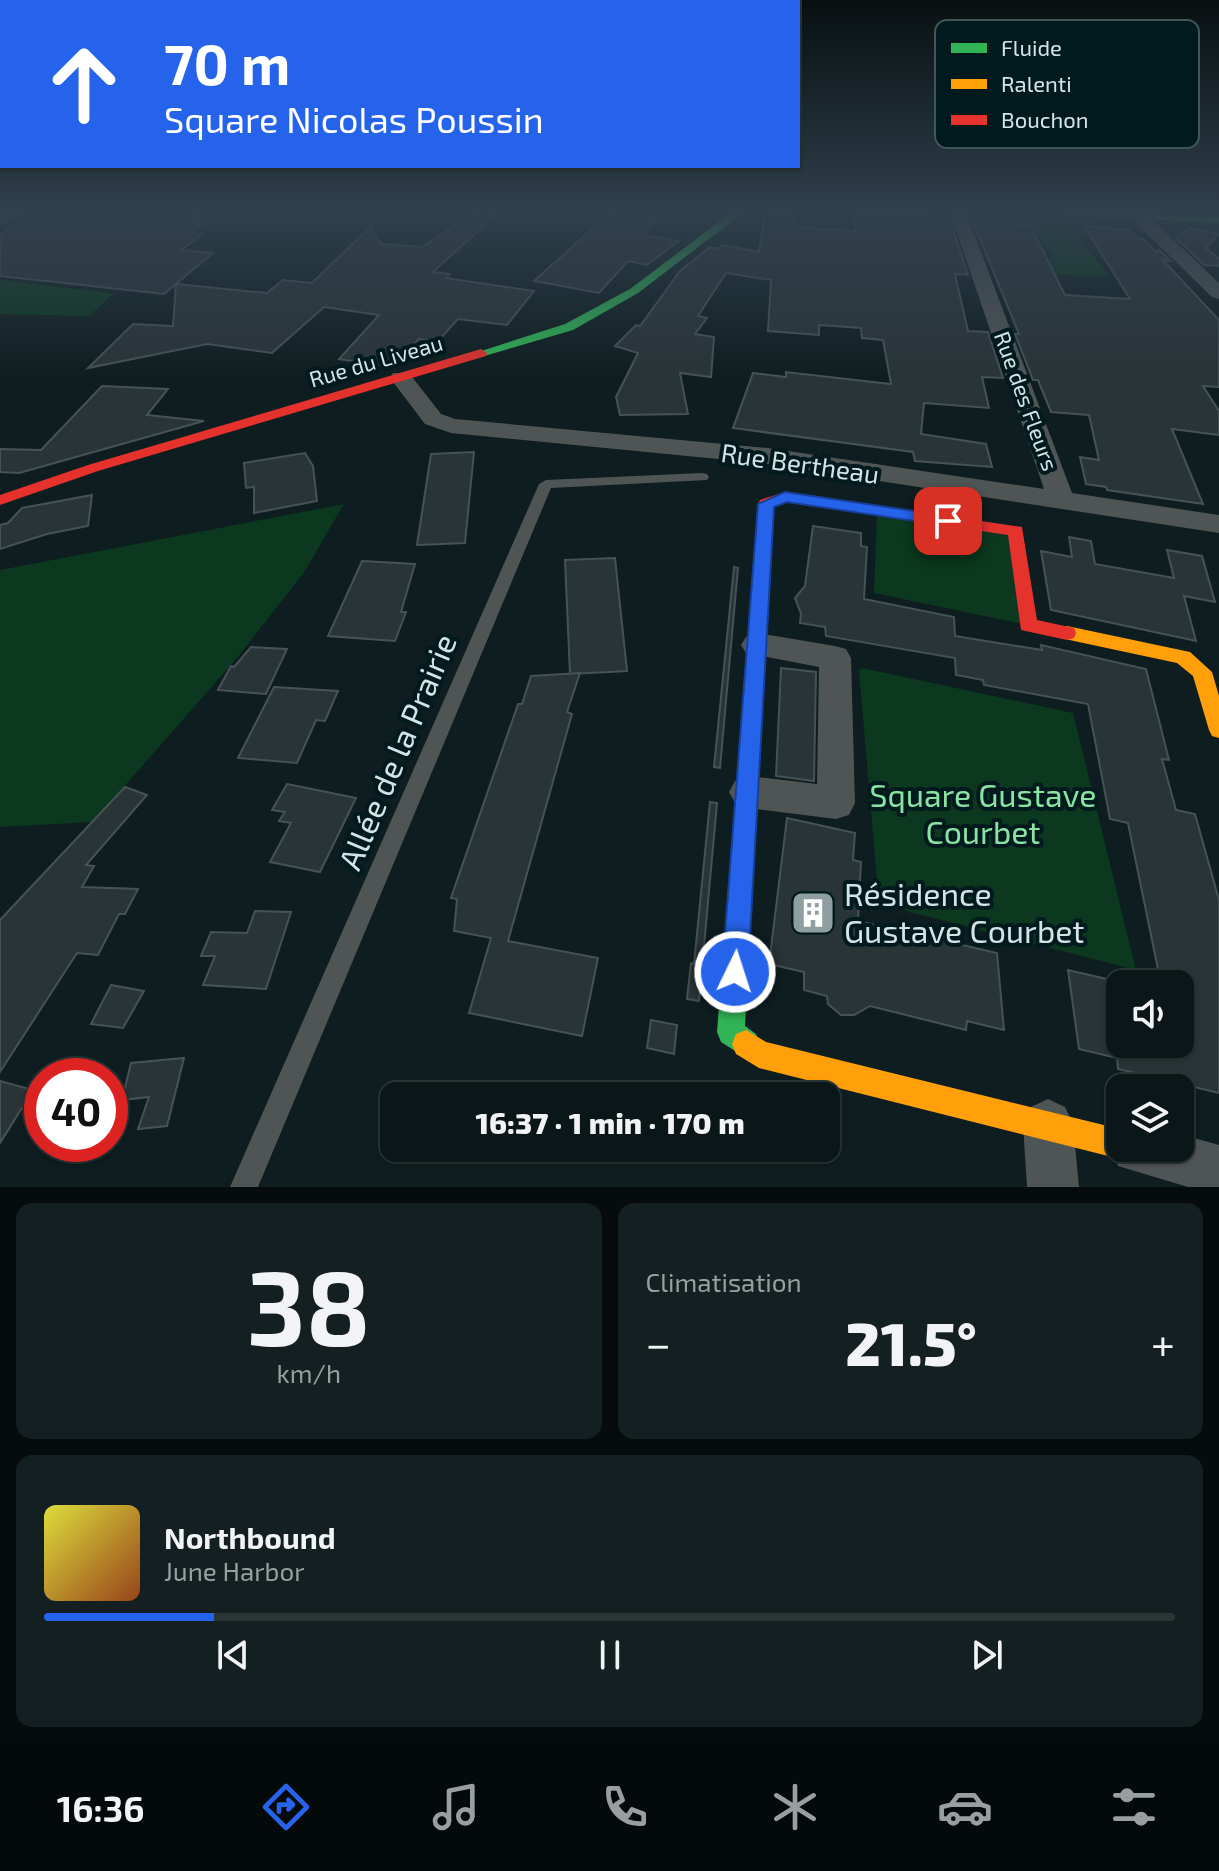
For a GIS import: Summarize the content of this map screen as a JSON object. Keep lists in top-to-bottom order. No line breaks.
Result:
{"streets":{"street":["Rue du Liveau","Rue des Fleurs","Rue Bertheau"],"lane":["Allée de la Prairie"]},"crossings":[["Rue du Liveau","Rue Bertheau"],["Rue des Fleurs","Rue Bertheau"]],"parks":["Square Gustave Courbet"],"places":{"building":["Résidence Gustave Courbet"]},"legend":["Fluide","Ralenti","Bouchon"],"page":{"turn":["70 m","Square Nicolas Poussin"],"limit":"40","trip":"16:37 · 1 min · 170 m","tile":[["38","km/h"],"Climatisation"],"heat":["−","21.5°","+"],"song":["Northbound","June Harbor"],"tabs":"16:36"}}
